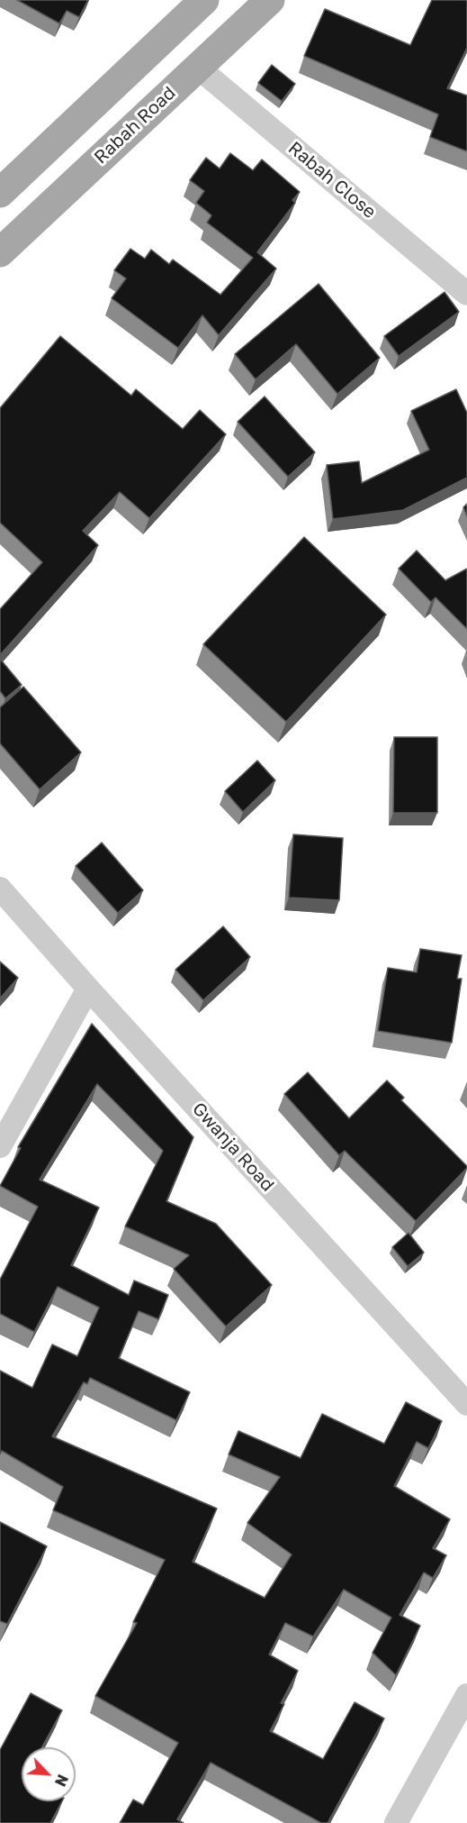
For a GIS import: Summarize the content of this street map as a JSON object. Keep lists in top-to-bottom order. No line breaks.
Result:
{"streets":{"main road":["Rabah Road"],"street":["Rabah Close","Gwanja Road"]},"crossings":[["Rabah Road","Rabah Close"]],"north":"bottom right"}
